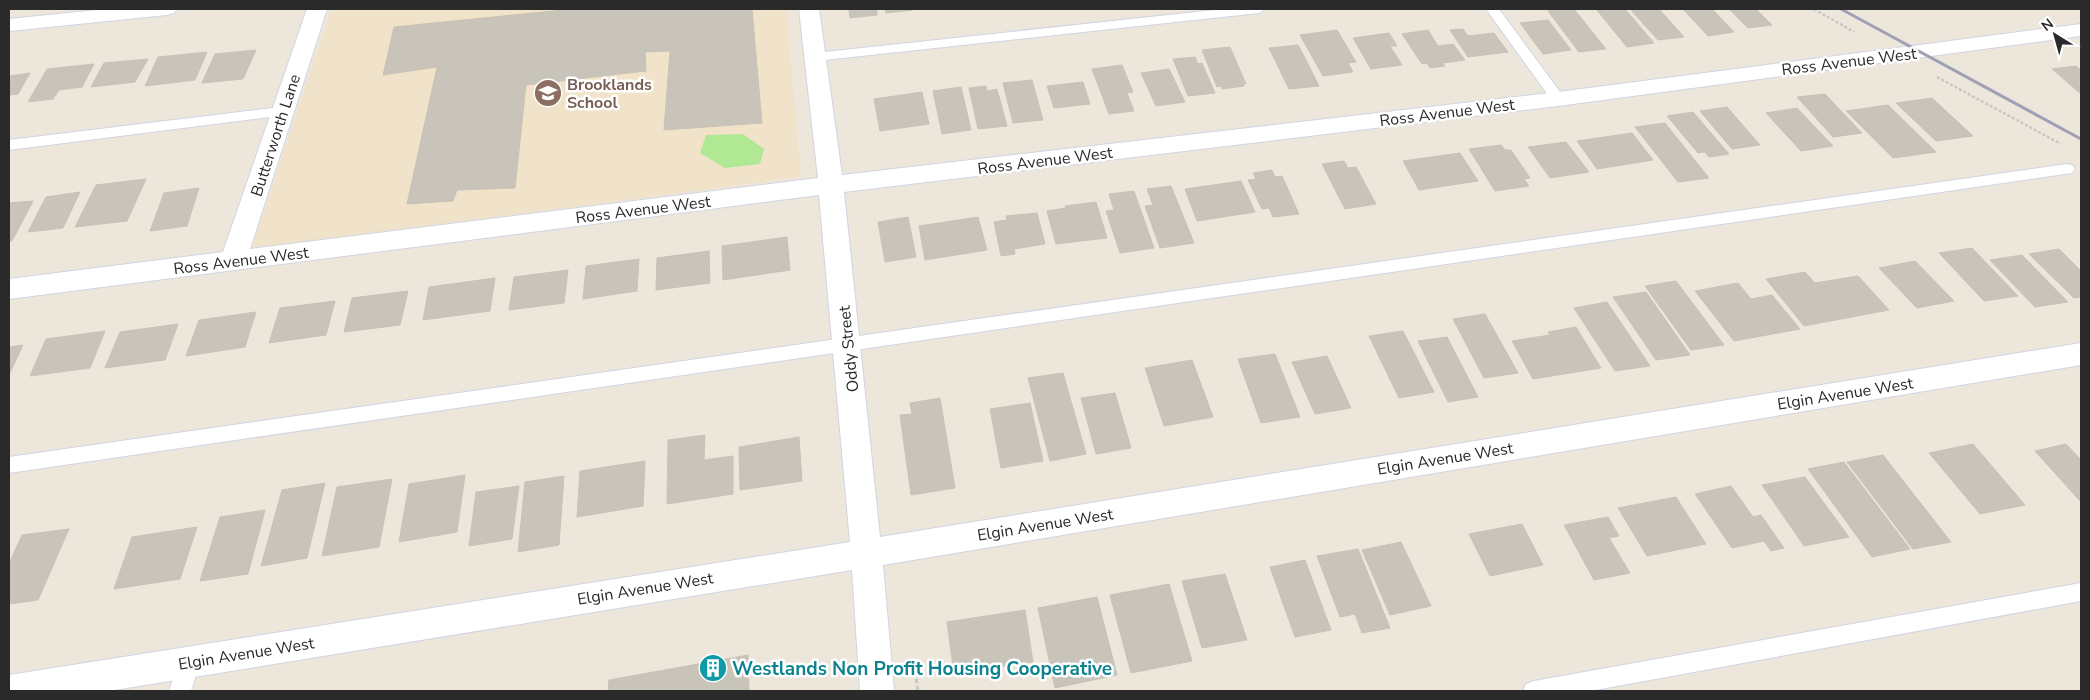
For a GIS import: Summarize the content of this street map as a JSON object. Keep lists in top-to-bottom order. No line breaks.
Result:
{"streets":{"street":["Ross Avenue West","Butterworth Lane","Oddy Street","Elgin Avenue West"]},"crossings":[["Ross Avenue West","Butterworth Lane"],["Ross Avenue West","Oddy Street"],["Oddy Street","Elgin Avenue West"]],"places":{"school or university":["Brooklands School"],"building":["Westlands Non Profit Housing Cooperative"]},"north":"top left"}
